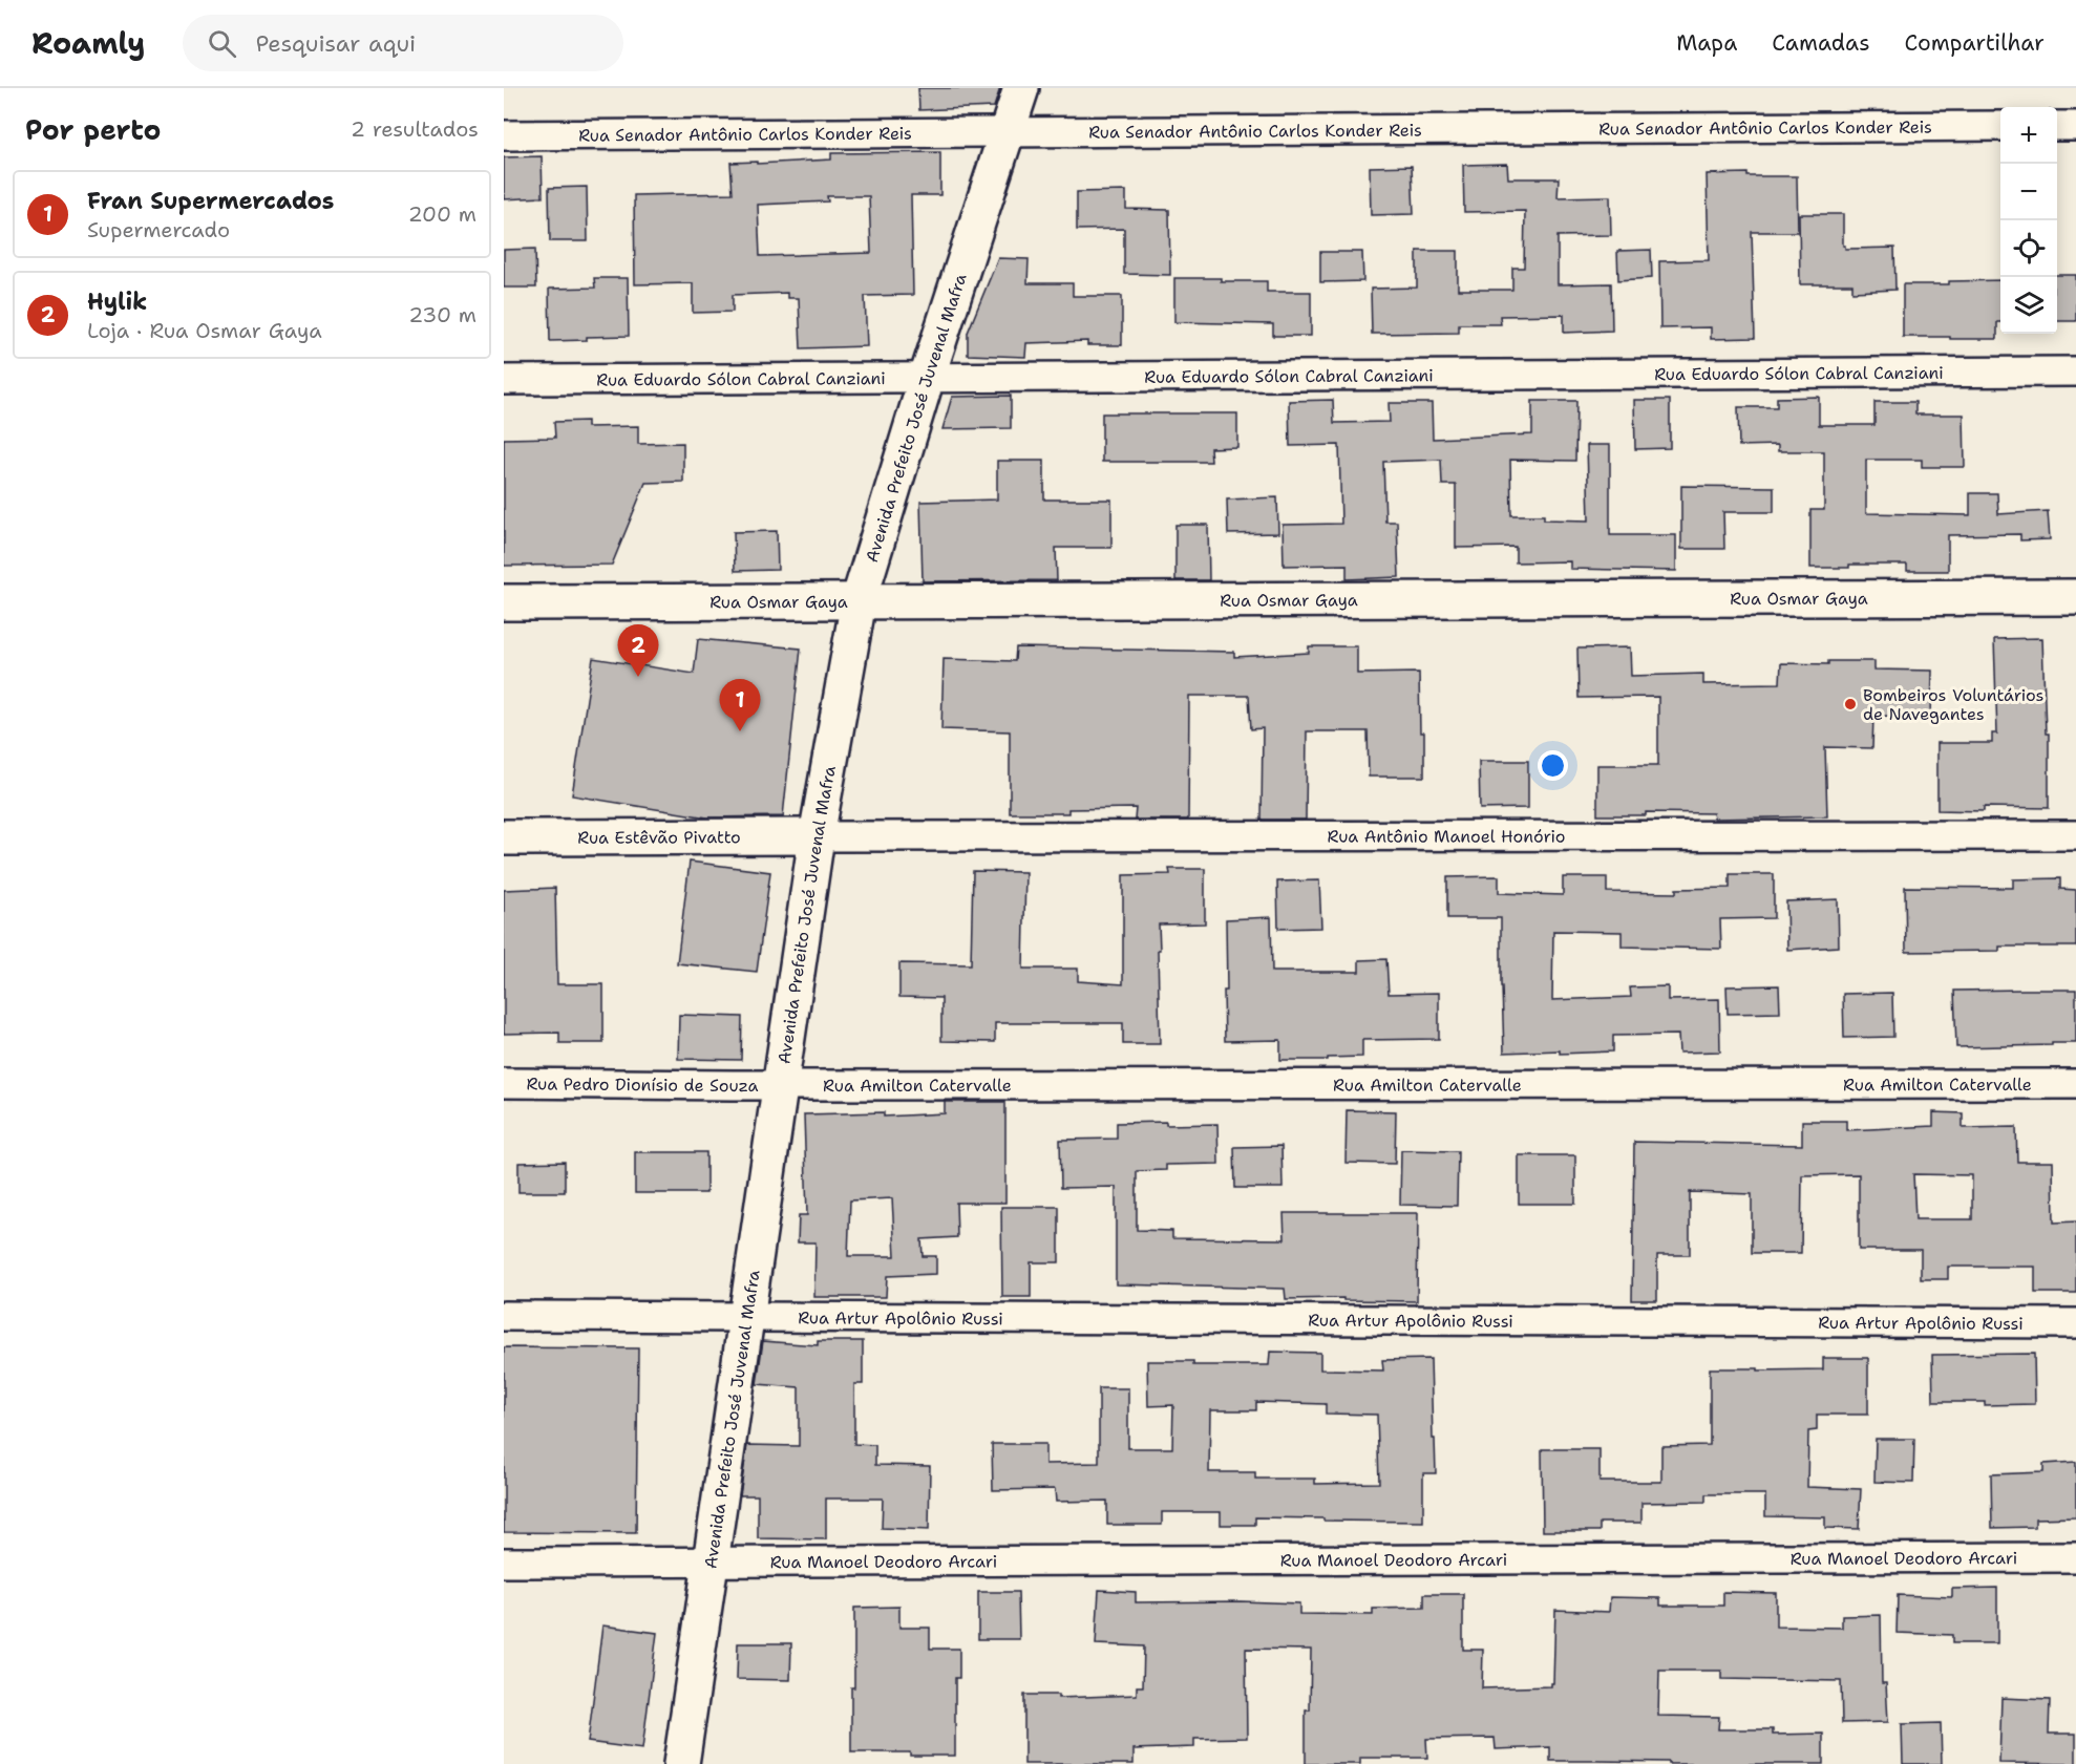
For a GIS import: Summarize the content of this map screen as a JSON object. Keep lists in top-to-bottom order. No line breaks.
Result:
{"streets":{"main road":["Avenida Prefeito José Juvenal Mafra","Rua Osmar Gaya","Rua Estêvão Pivatto"],"street":["Rua Senador Antônio Carlos Konder Reis","Rua Eduardo Sólon Cabral Canziani","Rua Antônio Manoel Honório","Rua Pedro Dionísio de Souza","Rua Amilton Catervalle","Rua Artur Apolônio Russi","Rua Manoel Deodoro Arcari"]},"crossings":[["Rua Senador Antônio Carlos Konder Reis","Avenida Prefeito José Juvenal Mafra"],["Rua Eduardo Sólon Cabral Canziani","Avenida Prefeito José Juvenal Mafra"],["Avenida Prefeito José Juvenal Mafra","Rua Osmar Gaya"],["Avenida Prefeito José Juvenal Mafra","Rua Antônio Manoel Honório"],["Avenida Prefeito José Juvenal Mafra","Rua Estêvão Pivatto"],["Avenida Prefeito José Juvenal Mafra","Rua Pedro Dionísio de Souza"],["Avenida Prefeito José Juvenal Mafra","Rua Amilton Catervalle"],["Avenida Prefeito José Juvenal Mafra","Rua Artur Apolônio Russi"],["Avenida Prefeito José Juvenal Mafra","Rua Manoel Deodoro Arcari"],["Rua Antônio Manoel Honório","Rua Estêvão Pivatto"],["Rua Pedro Dionísio de Souza","Rua Amilton Catervalle"]],"places":["Bombeiros Voluntários de Navegantes"],"page":{"header":"Roamly","search":"Pesquisar aqui","nav":["Mapa","Camadas","Compartilhar"],"heading":["Por perto","2 resultados"],"map_buttons":["+","−"],"list":[{"mark":"1","name":"Fran Supermercados","note":"Supermercado","value":"200 m"},{"mark":"2","name":"Hylik","note":"Loja · Rua Osmar Gaya","value":"230 m"}],"pins":["2","1"]}}
